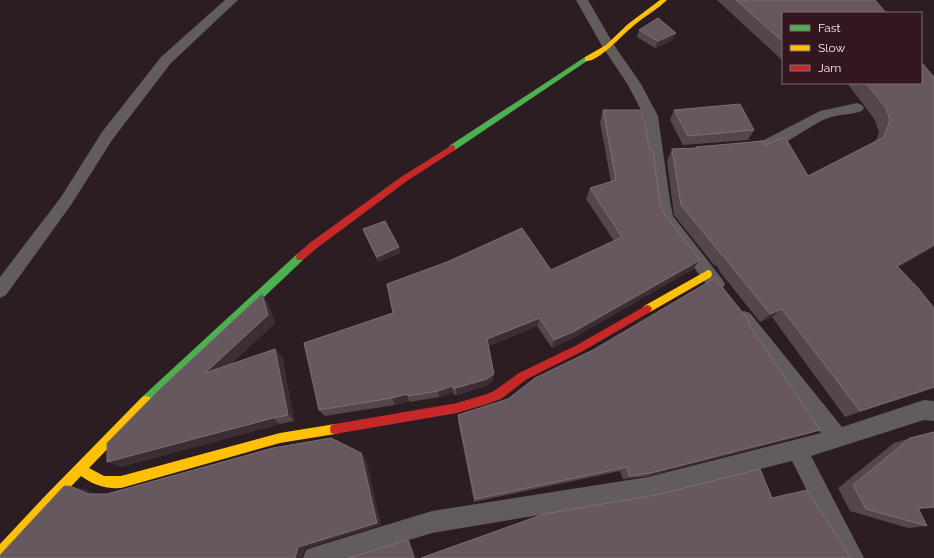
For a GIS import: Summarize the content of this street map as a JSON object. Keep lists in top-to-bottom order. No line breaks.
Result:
{"legend":["Fast","Slow","Jam"]}
